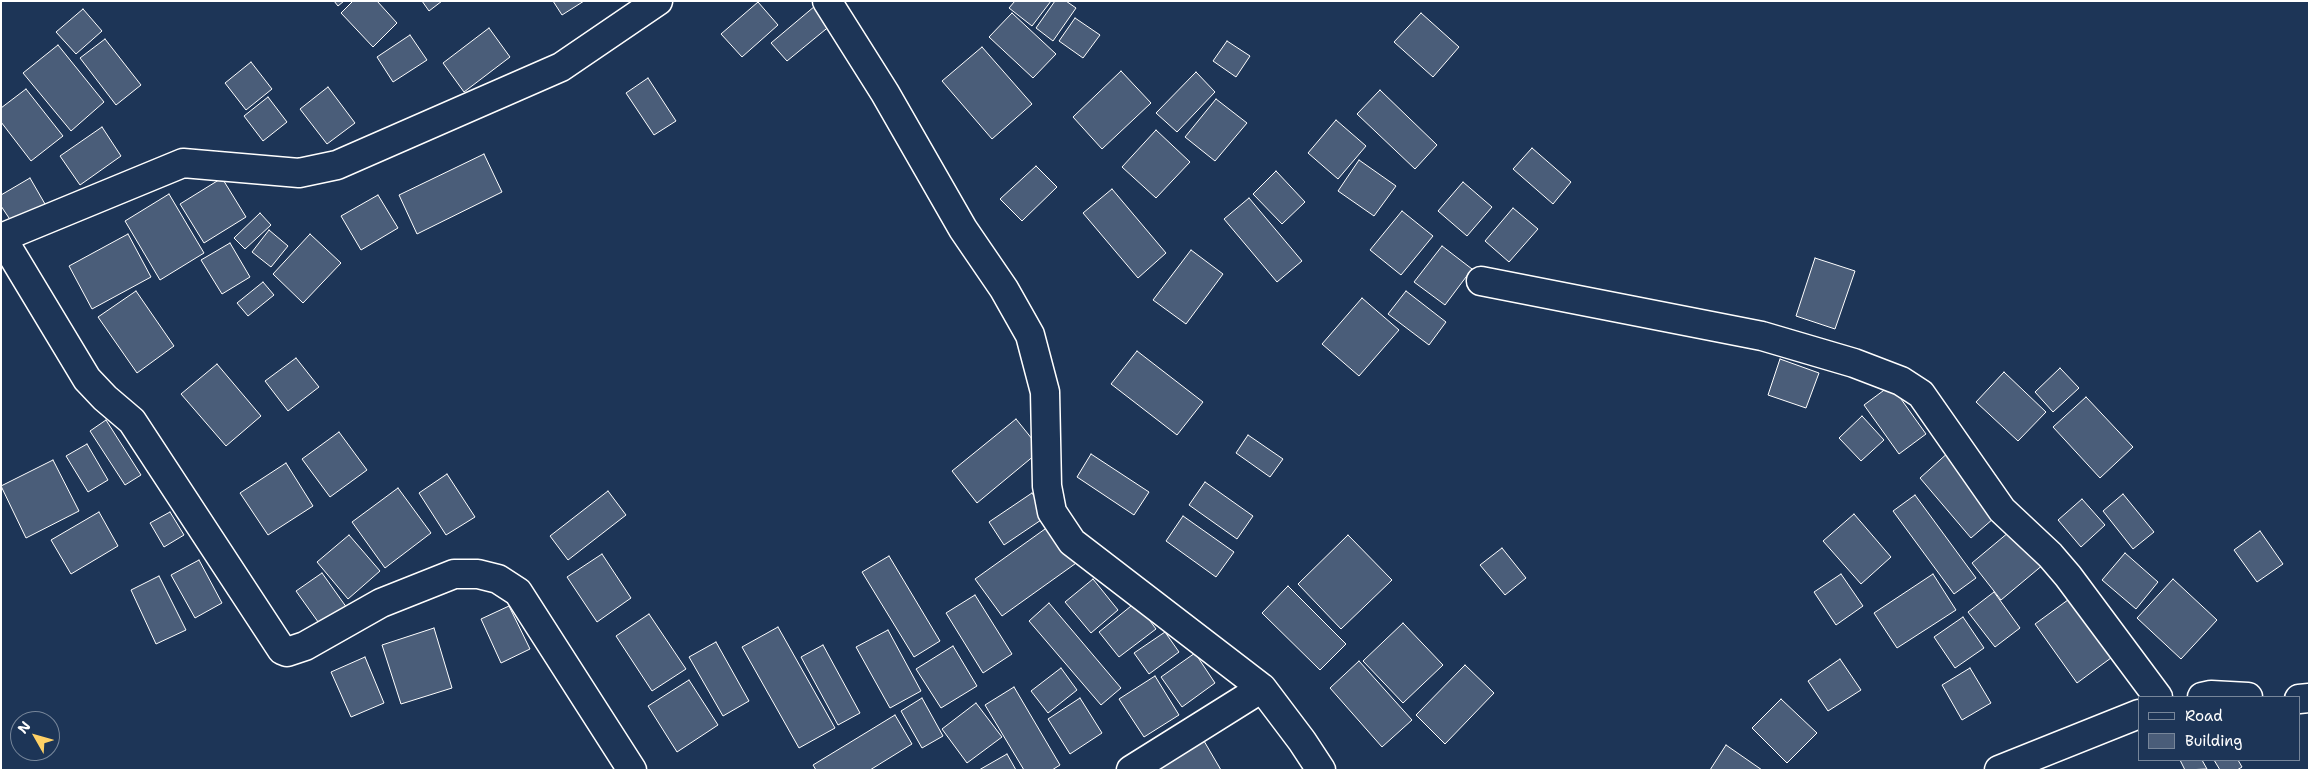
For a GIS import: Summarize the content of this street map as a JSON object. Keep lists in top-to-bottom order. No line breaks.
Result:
{"legend":["Road","Building"],"north":"top left"}
